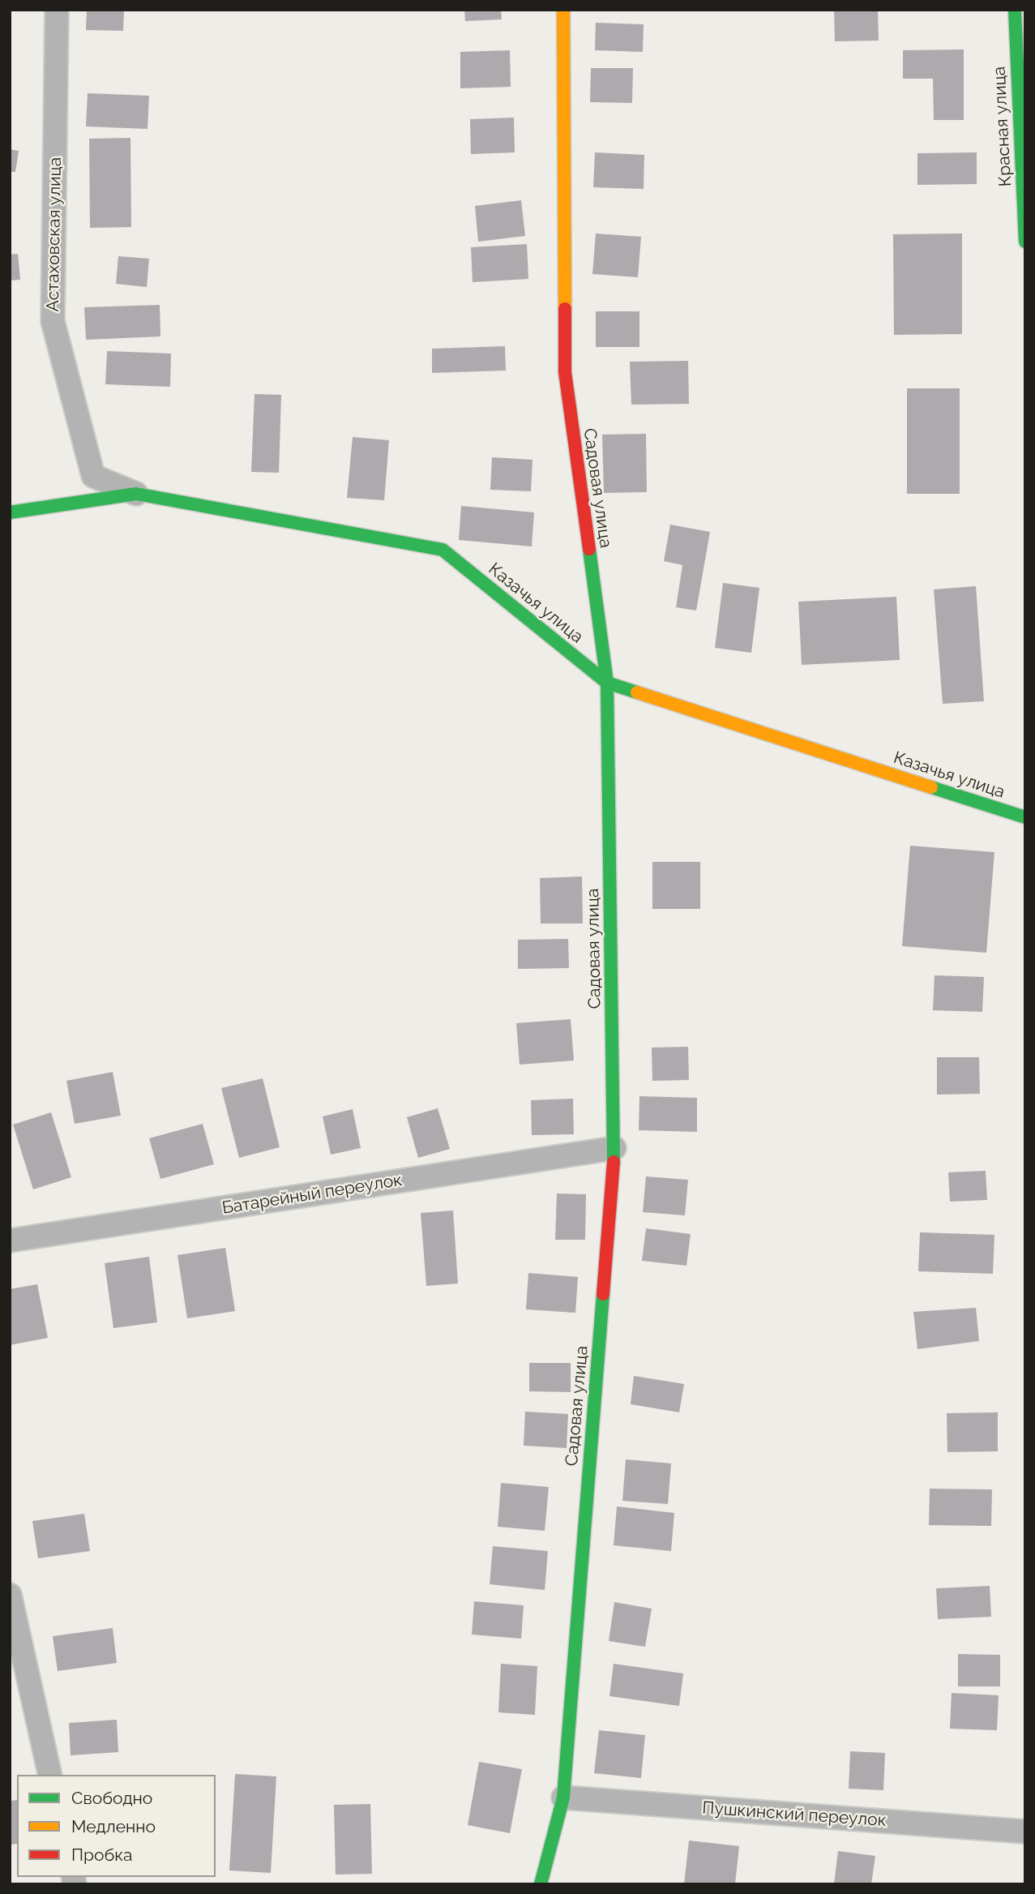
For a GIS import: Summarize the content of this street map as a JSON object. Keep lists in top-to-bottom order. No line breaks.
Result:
{"streets":{"street":["Красная улица","Астаховская улица","Садовая улица","Казачья улица","Батарейный переулок","Пушкинский переулок"]},"crossings":[["Астаховская улица","Казачья улица"],["Садовая улица","Казачья улица"],["Садовая улица","Батарейный переулок"],["Садовая улица","Пушкинский переулок"]],"legend":["Свободно","Медленно","Пробка"]}
